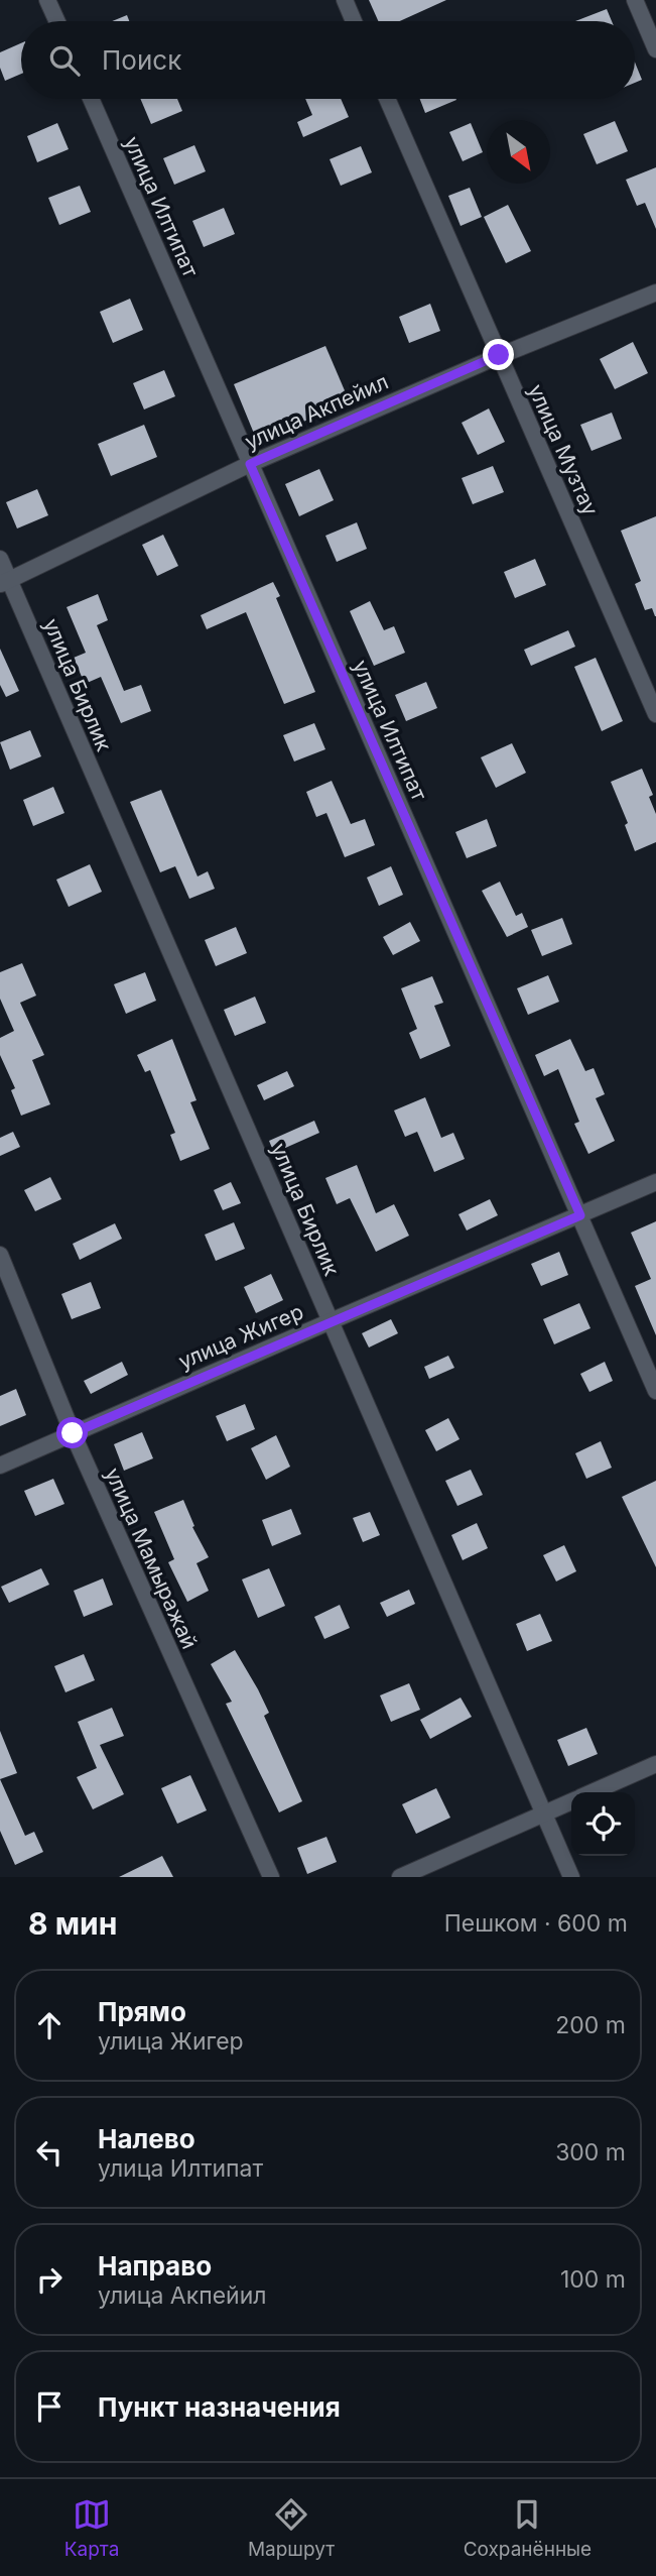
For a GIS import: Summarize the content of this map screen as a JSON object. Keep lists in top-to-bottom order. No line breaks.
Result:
{"streets":{"street":["улица Илтипат","улица Акпейил","улица Музтау","улица Бирлик","улица Жигер","улица Мамыражай"]},"crossings":[["улица Илтипат","улица Акпейил"],["улица Илтипат","улица Жигер"],["улица Акпейил","улица Музтау"],["улица Акпейил","улица Бирлик"],["улица Бирлик","улица Жигер"],["улица Жигер","улица Мамыражай"]],"north":"bottom right","page":{"search":"Поиск","heading":["8 мин","Пешком · 600 m"],"list":[["Прямо","улица Жигер","200 m"],["Налево","улица Илтипат","300 m"],["Направо","улица Акпейил","100 m"],"Пункт назначения"],"nav":["Карта","Маршрут","Сохранённые"]}}
